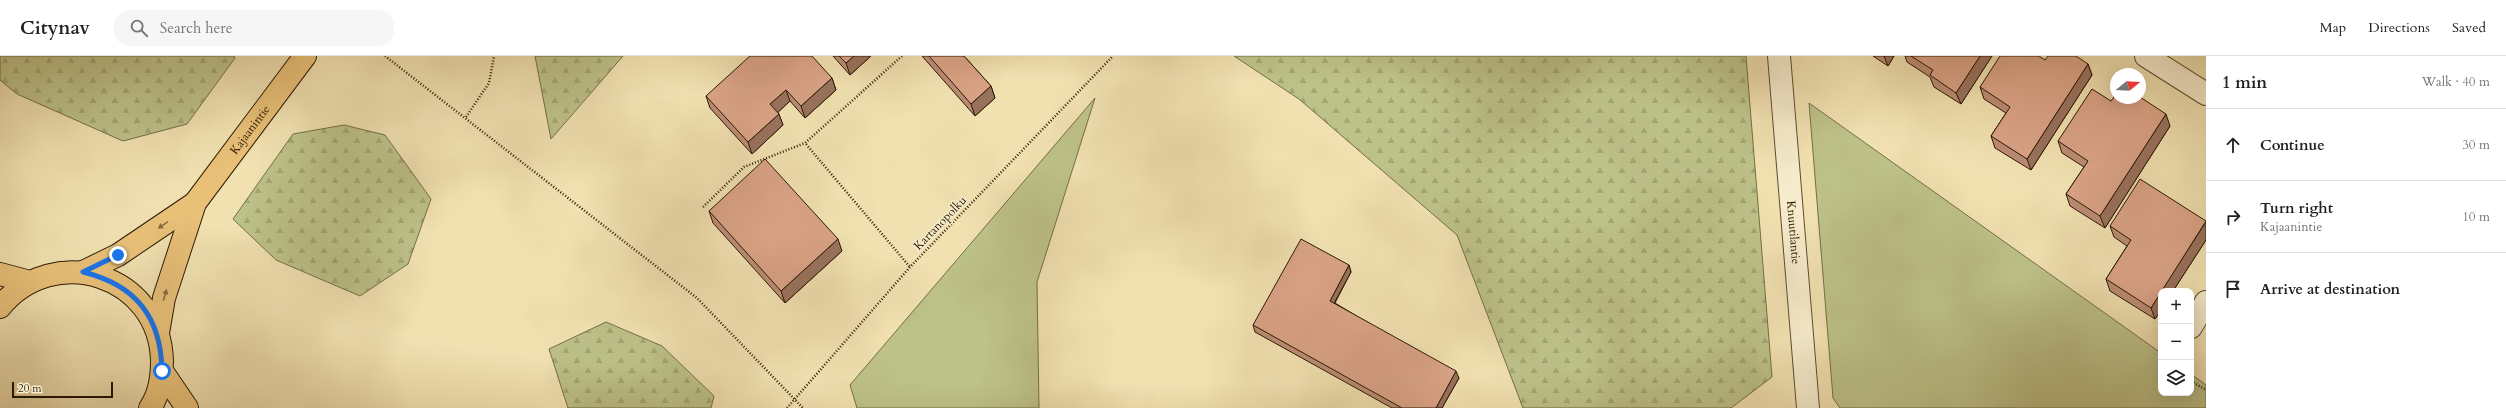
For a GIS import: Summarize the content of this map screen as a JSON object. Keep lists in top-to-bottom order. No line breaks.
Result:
{"streets":{"main road":["Kajaanintie"],"street":["Knuutilantie"],"path":["Kartanopolku"]},"scale_bar":"20 m","north":"right","page":{"header":"Citynav","search":"Search here","nav":["Map","Directions","Saved"],"heading":["1 min","Walk · 40 m"],"list":[["Continue","30 m"],["Turn right","Kajaanintie","10 m"],"Arrive at destination"],"map_buttons":["+","−"],"scale":"20 m"}}
